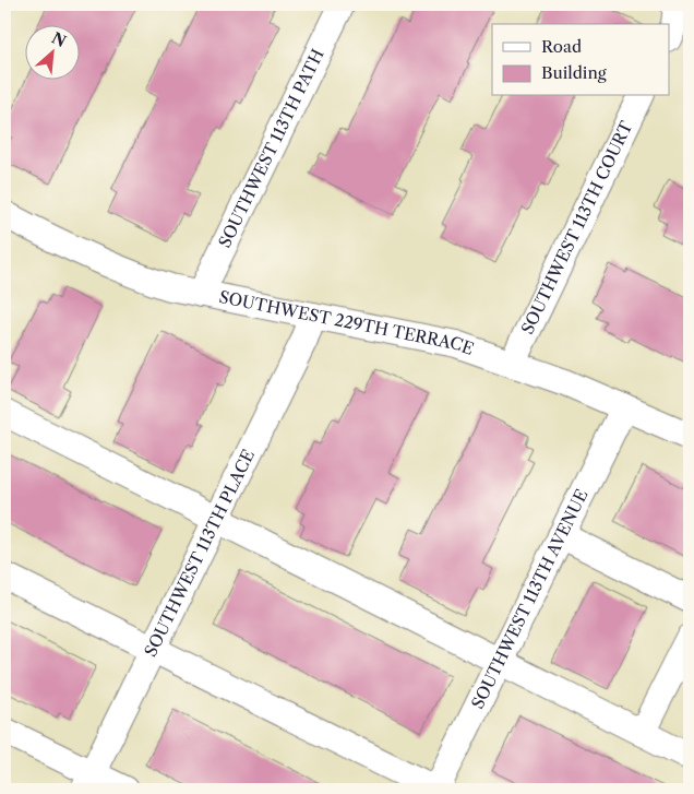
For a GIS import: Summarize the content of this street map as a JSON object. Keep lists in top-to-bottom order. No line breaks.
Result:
{"streets":{"street":["SOUTHWEST 113TH PATH","SOUTHWEST 113TH COURT","SOUTHWEST 229TH TERRACE","SOUTHWEST 113TH PLACE","SOUTHWEST 113TH AVENUE"]},"crossings":[["SOUTHWEST 113TH PATH","SOUTHWEST 229TH TERRACE"],["SOUTHWEST 113TH COURT","SOUTHWEST 229TH TERRACE"],["SOUTHWEST 229TH TERRACE","SOUTHWEST 113TH PLACE"],["SOUTHWEST 229TH TERRACE","SOUTHWEST 113TH AVENUE"]],"legend":["Road","Building"],"north":"top right"}
